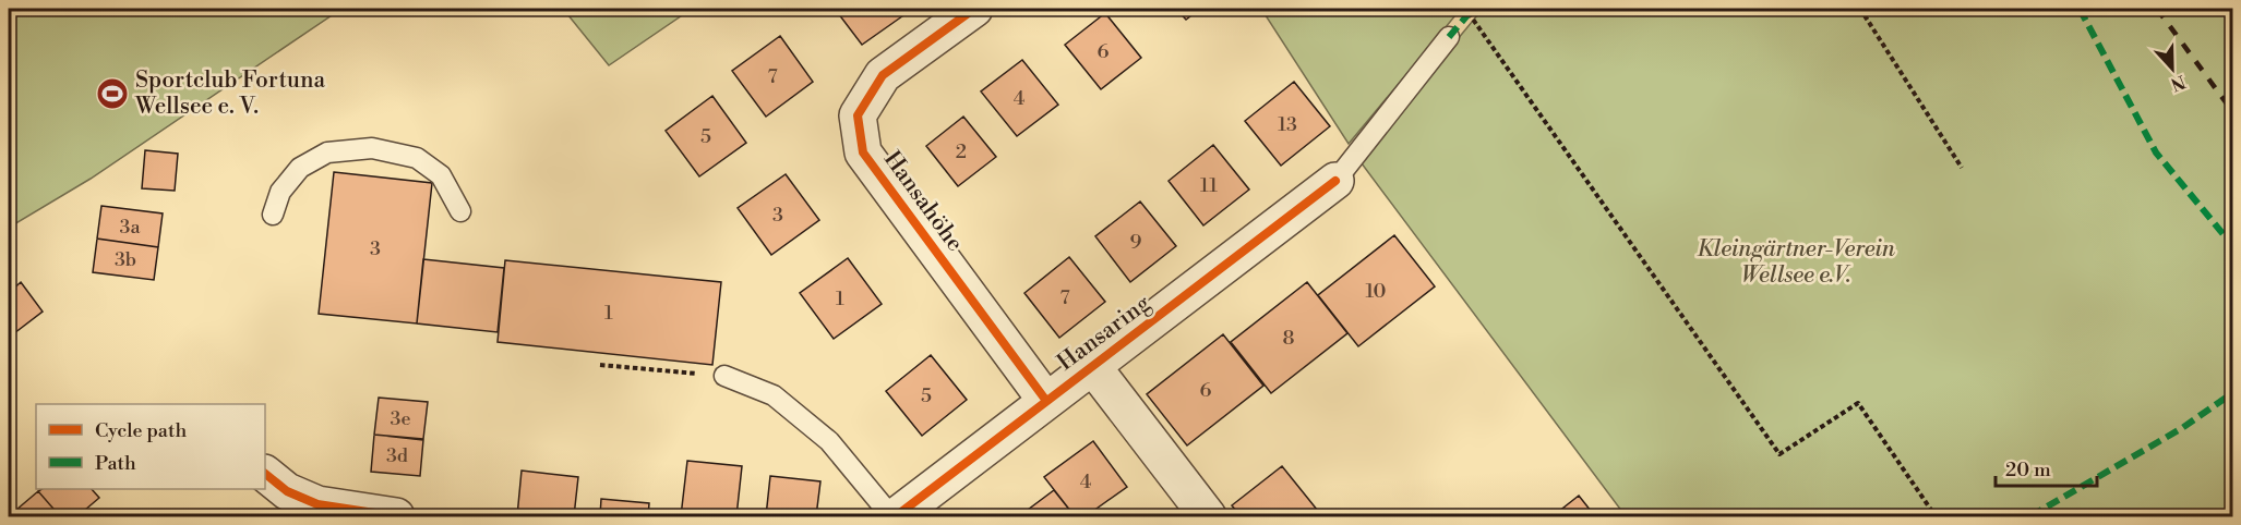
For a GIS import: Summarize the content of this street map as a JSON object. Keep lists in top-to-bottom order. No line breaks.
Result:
{"streets":{"street":["Hansahöhe","Hansaring"]},"crossings":[["Hansahöhe","Hansaring"]],"parks":["Kleingärtner-Verein Wellsee e.V."],"places":{"sports":["Sportclub Fortuna Wellsee e. V."]},"house_numbers":["6","7","4","13","5","2","11","3","3a","9","3","3b","10","7","1","1","8","6","5","3e","3d","4"],"legend":["Cycle path","Path"],"scale_bar":"20 m","north":"bottom"}
